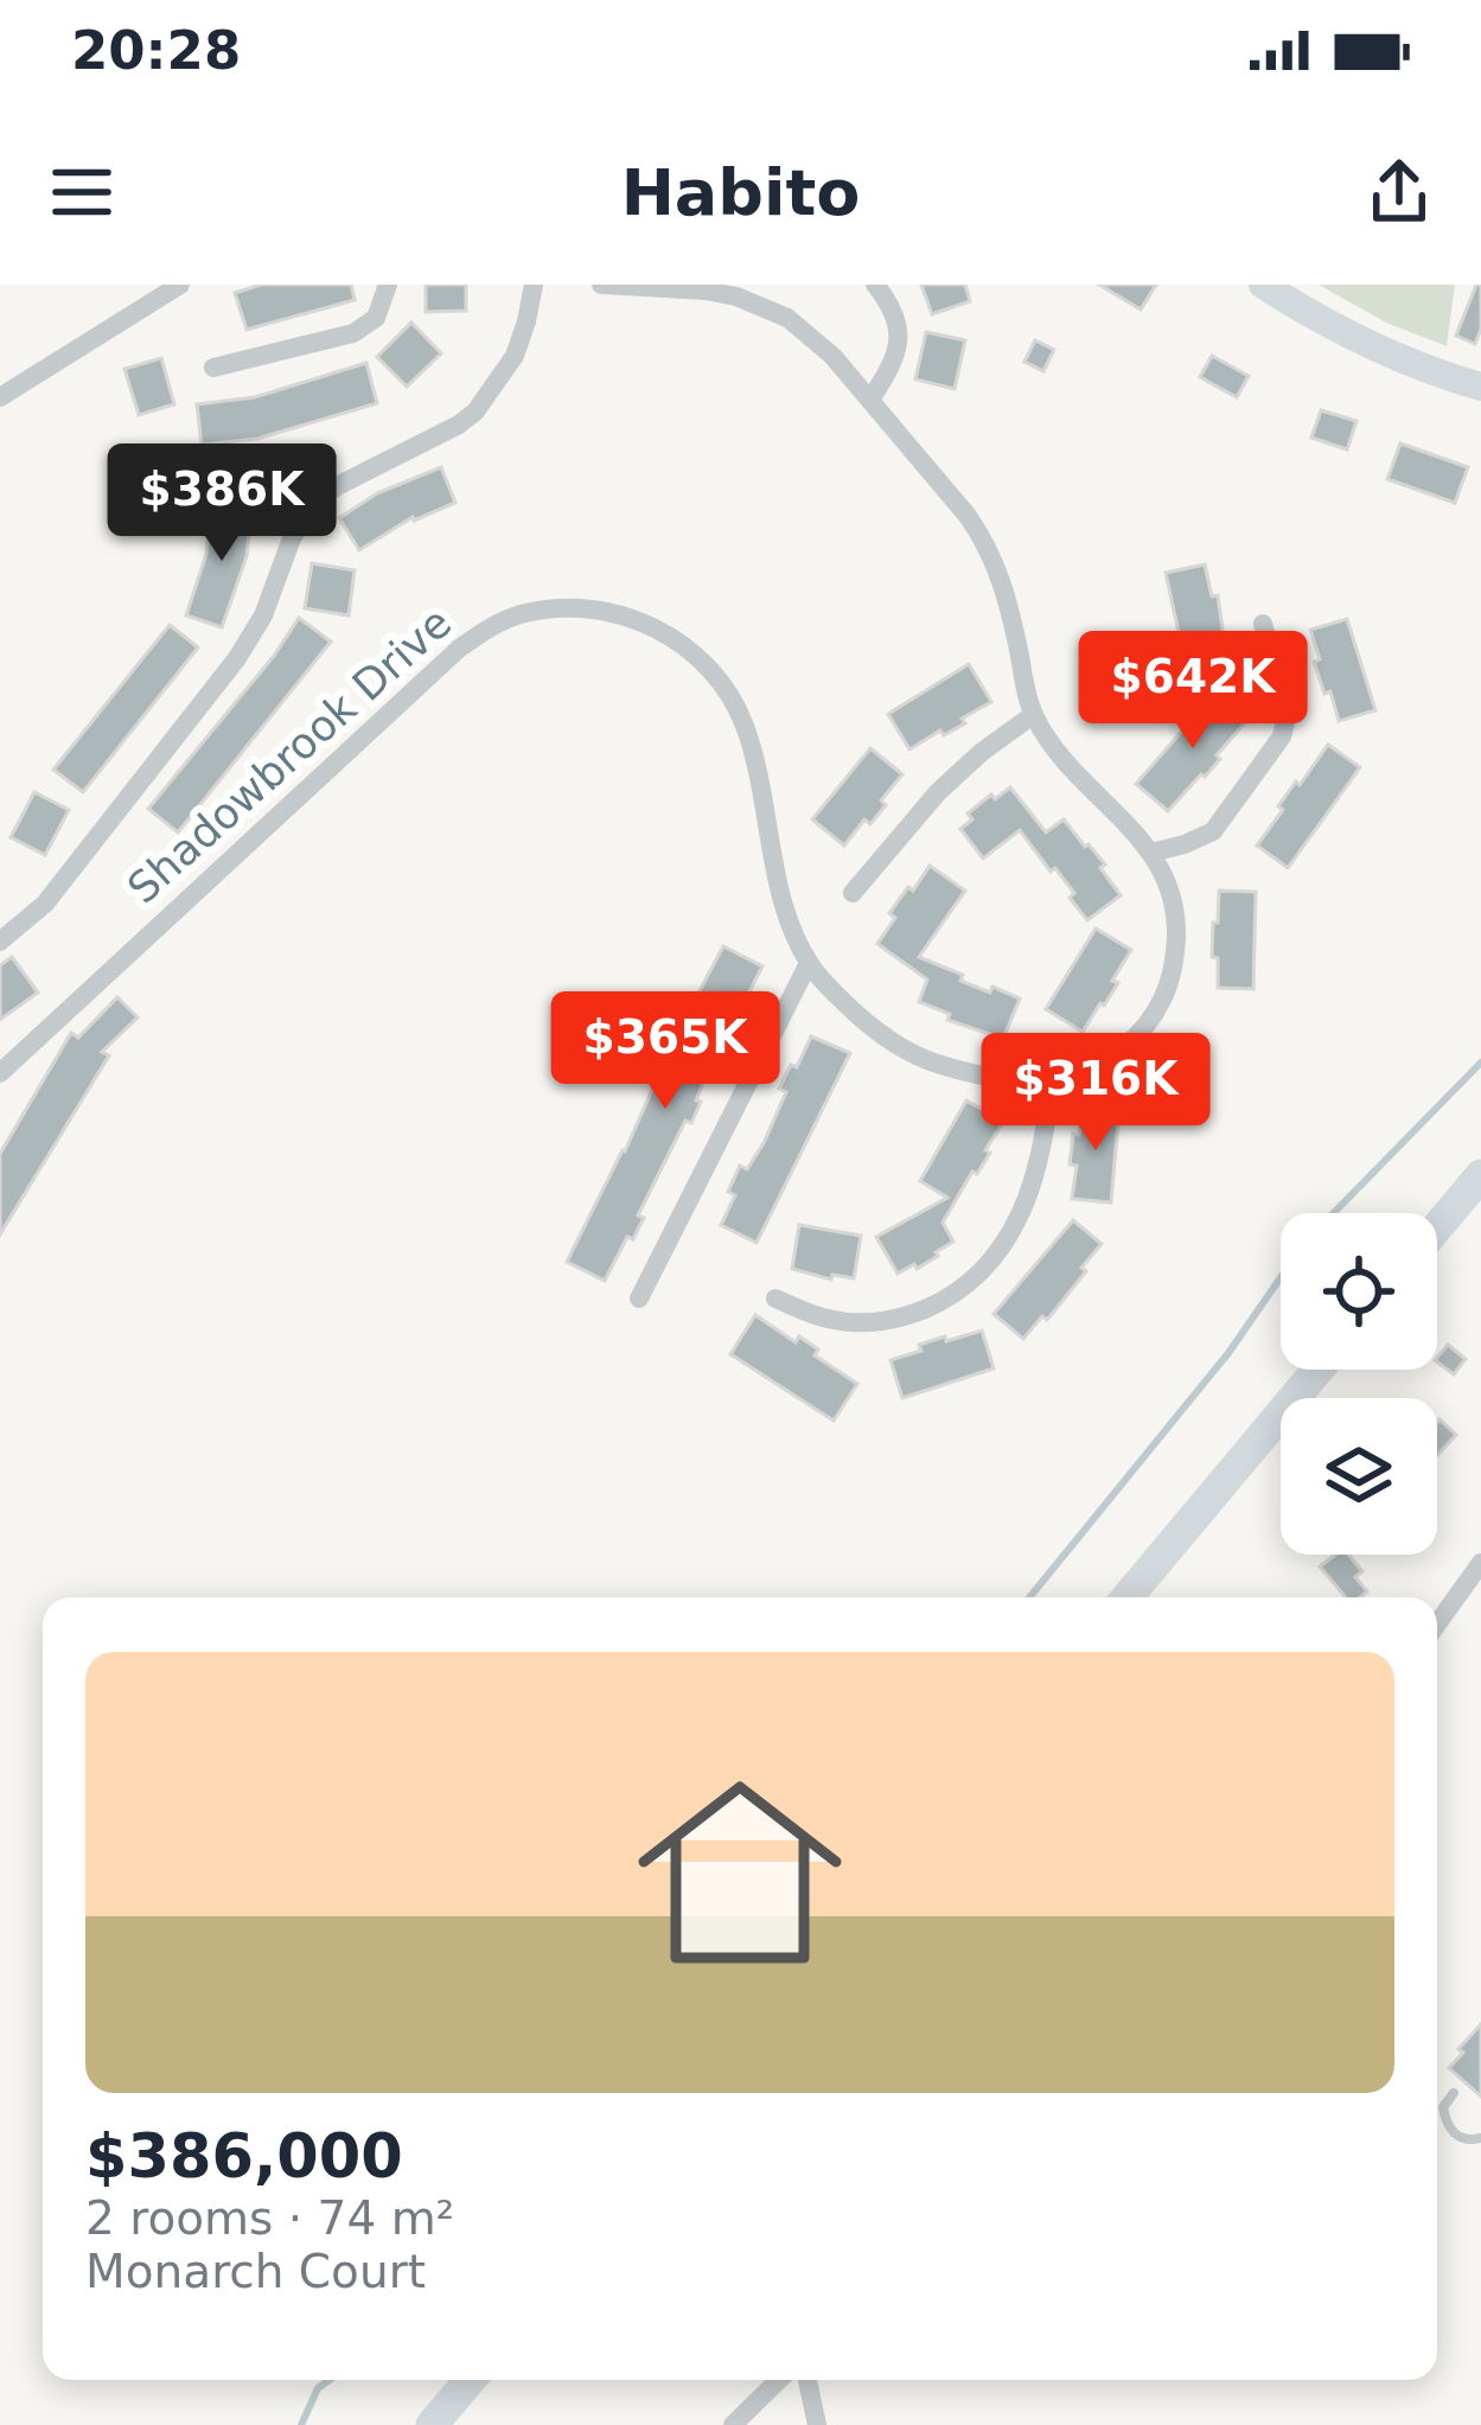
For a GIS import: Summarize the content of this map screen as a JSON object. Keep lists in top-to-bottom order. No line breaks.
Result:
{"streets":{"street":["Shadowbrook Drive"]},"page":{"status":"20:28","header":"Habito","price":["$386K","$642K","$365K","$316K"],"list":[{"name":"$386,000","note":"2 rooms · 74 m² · Monarch Court"}]}}
